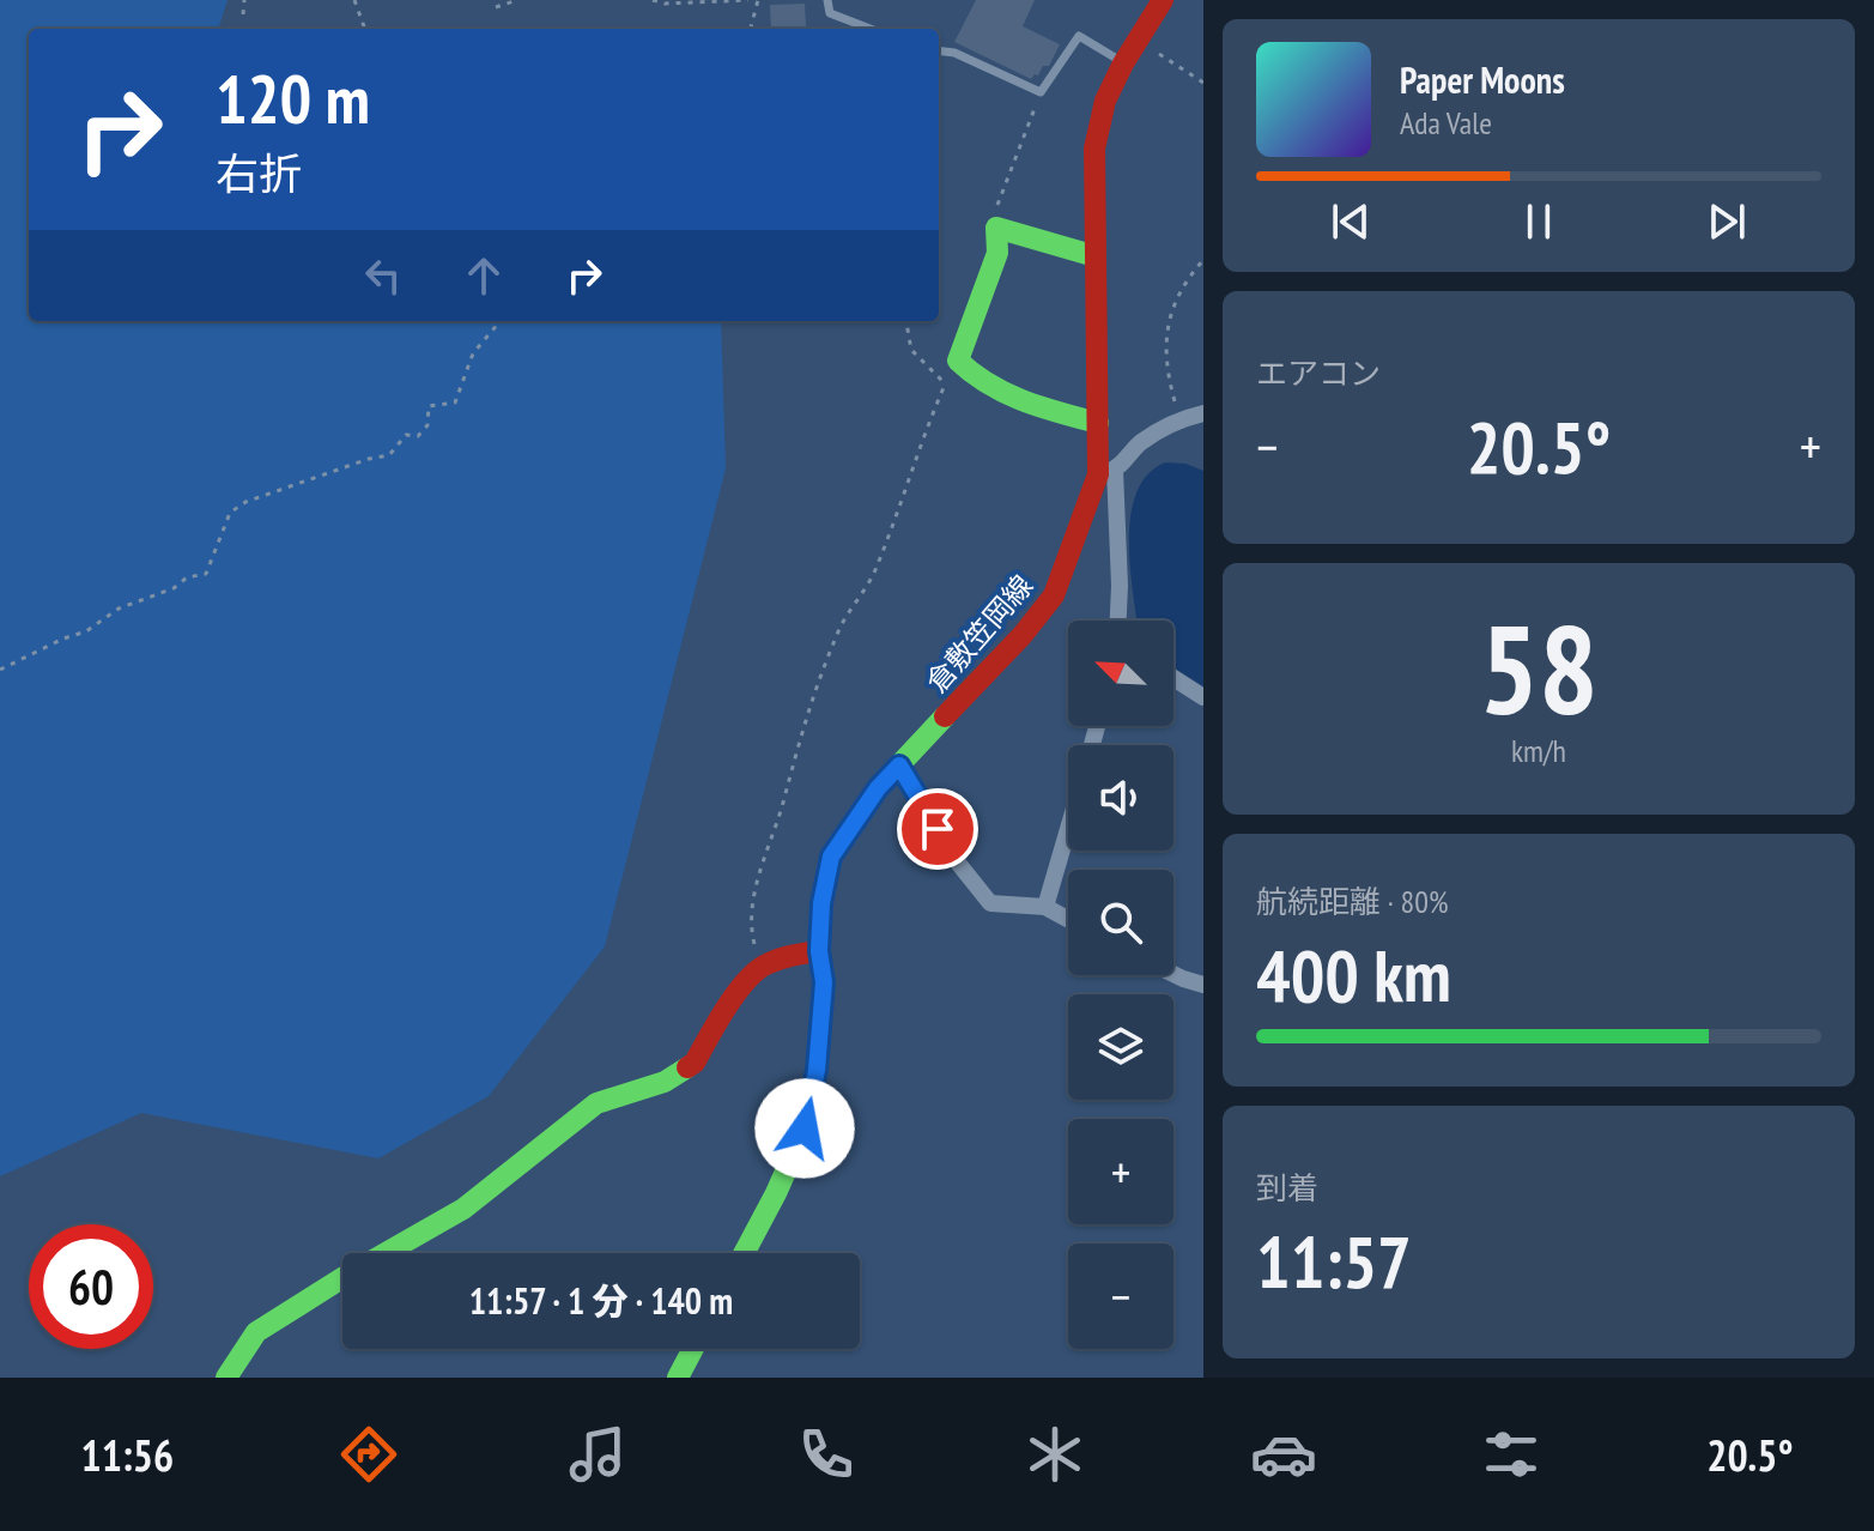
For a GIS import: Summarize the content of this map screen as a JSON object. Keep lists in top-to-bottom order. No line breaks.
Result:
{"streets":{"main road":["倉敷笠岡線"]},"north":"top left","page":{"turn":["120 m","右折"],"song":["Paper Moons","Ada Vale"],"tile":["エアコン",["58","km/h"],["航続距離 · 80%","400 km"],["到着","11:57"]],"heat":["−","20.5°","+"],"map_buttons":["+","−"],"limit":"60","trip":"11:57 · 1 分 · 140 m","tabs":["11:56","20.5°"]}}
